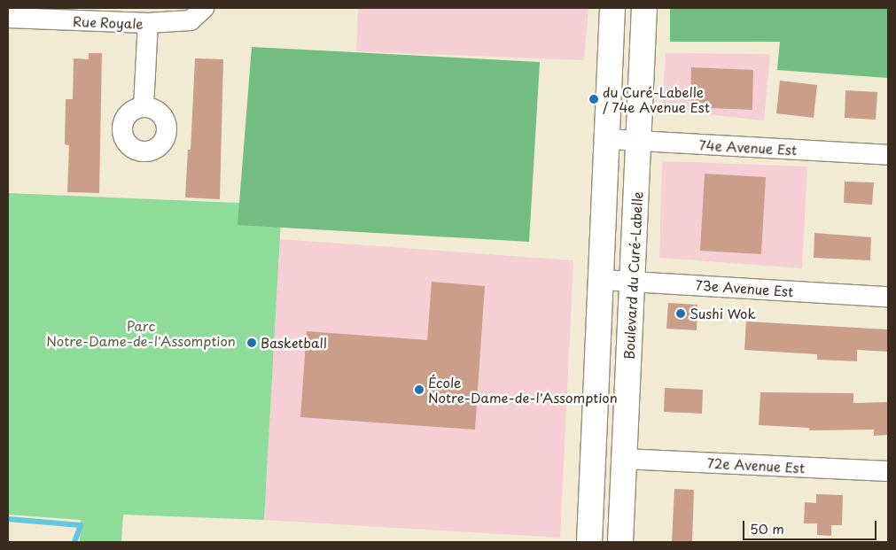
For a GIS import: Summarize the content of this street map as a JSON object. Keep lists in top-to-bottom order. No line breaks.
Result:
{"streets":{"main road":["Boulevard du Curé-Labelle"],"street":["Rue Royale","74e Avenue Est","73e Avenue Est","72e Avenue Est"]},"crossings":[["74e Avenue Est","Boulevard du Curé-Labelle"],["Boulevard du Curé-Labelle","73e Avenue Est"],["Boulevard du Curé-Labelle","72e Avenue Est"]],"parks":["Parc Notre-Dame-de-l'Assomption"],"places":["du Curé-Labelle / 74e Avenue Est","Sushi Wok","Basketball","École Notre-Dame-de-l'Assomption"],"scale_bar":"50 m"}
